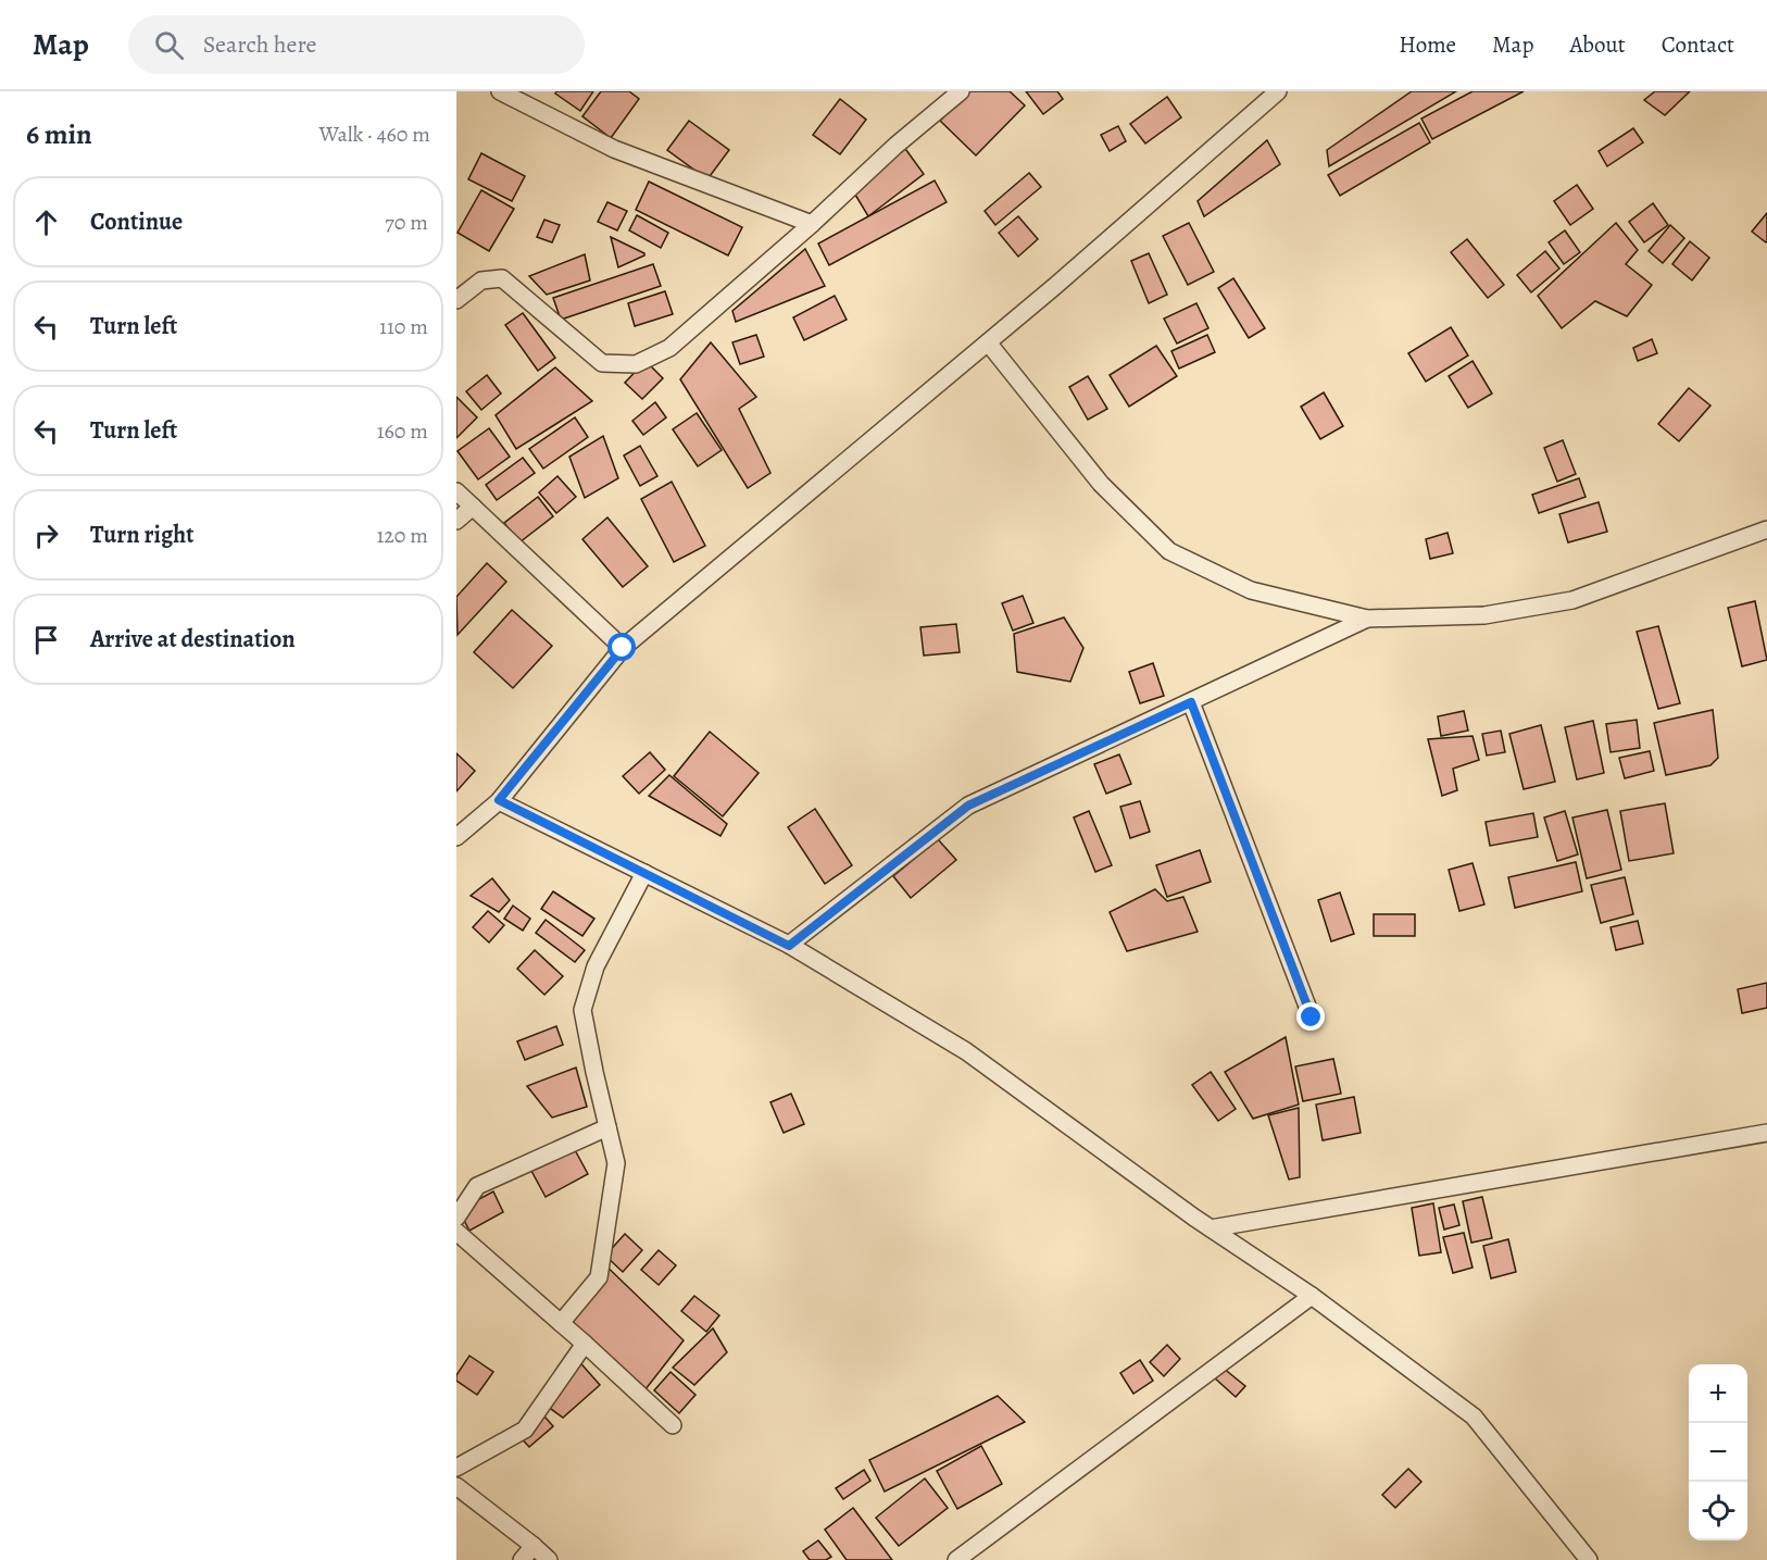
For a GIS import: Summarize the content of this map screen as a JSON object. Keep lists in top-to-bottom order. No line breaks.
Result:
{"page":{"header":"Map","search":"Search here","nav":["Home","Map","About","Contact"],"heading":["6 min","Walk · 460 m"],"list":[["Continue","70 m"],["Turn left","110 m"],["Turn left","160 m"],["Turn right","120 m"],"Arrive at destination"],"map_buttons":["+","−"]}}
